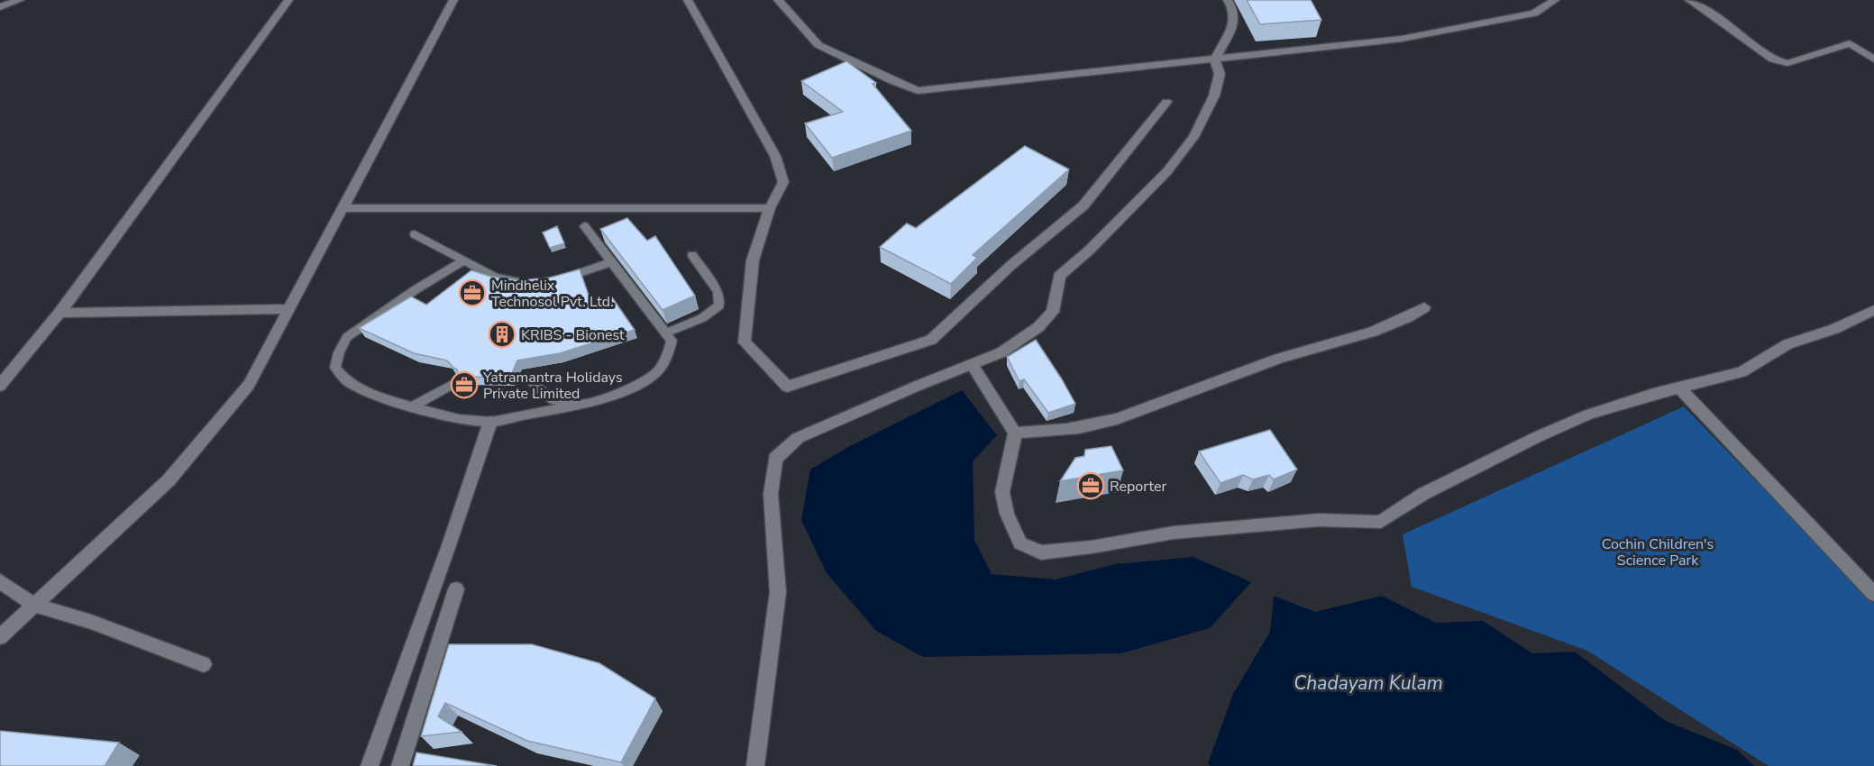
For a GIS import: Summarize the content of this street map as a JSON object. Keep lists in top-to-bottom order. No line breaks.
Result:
{"water":["Chadayam Kulam"],"parks":["Cochin Children's Science Park"],"places":{"office":["Mindhelix Technosol Pvt. Ltd.","Yatramantra Holidays Private Limited","Reporter"],"building":["KRIBS - Bionest"]}}
